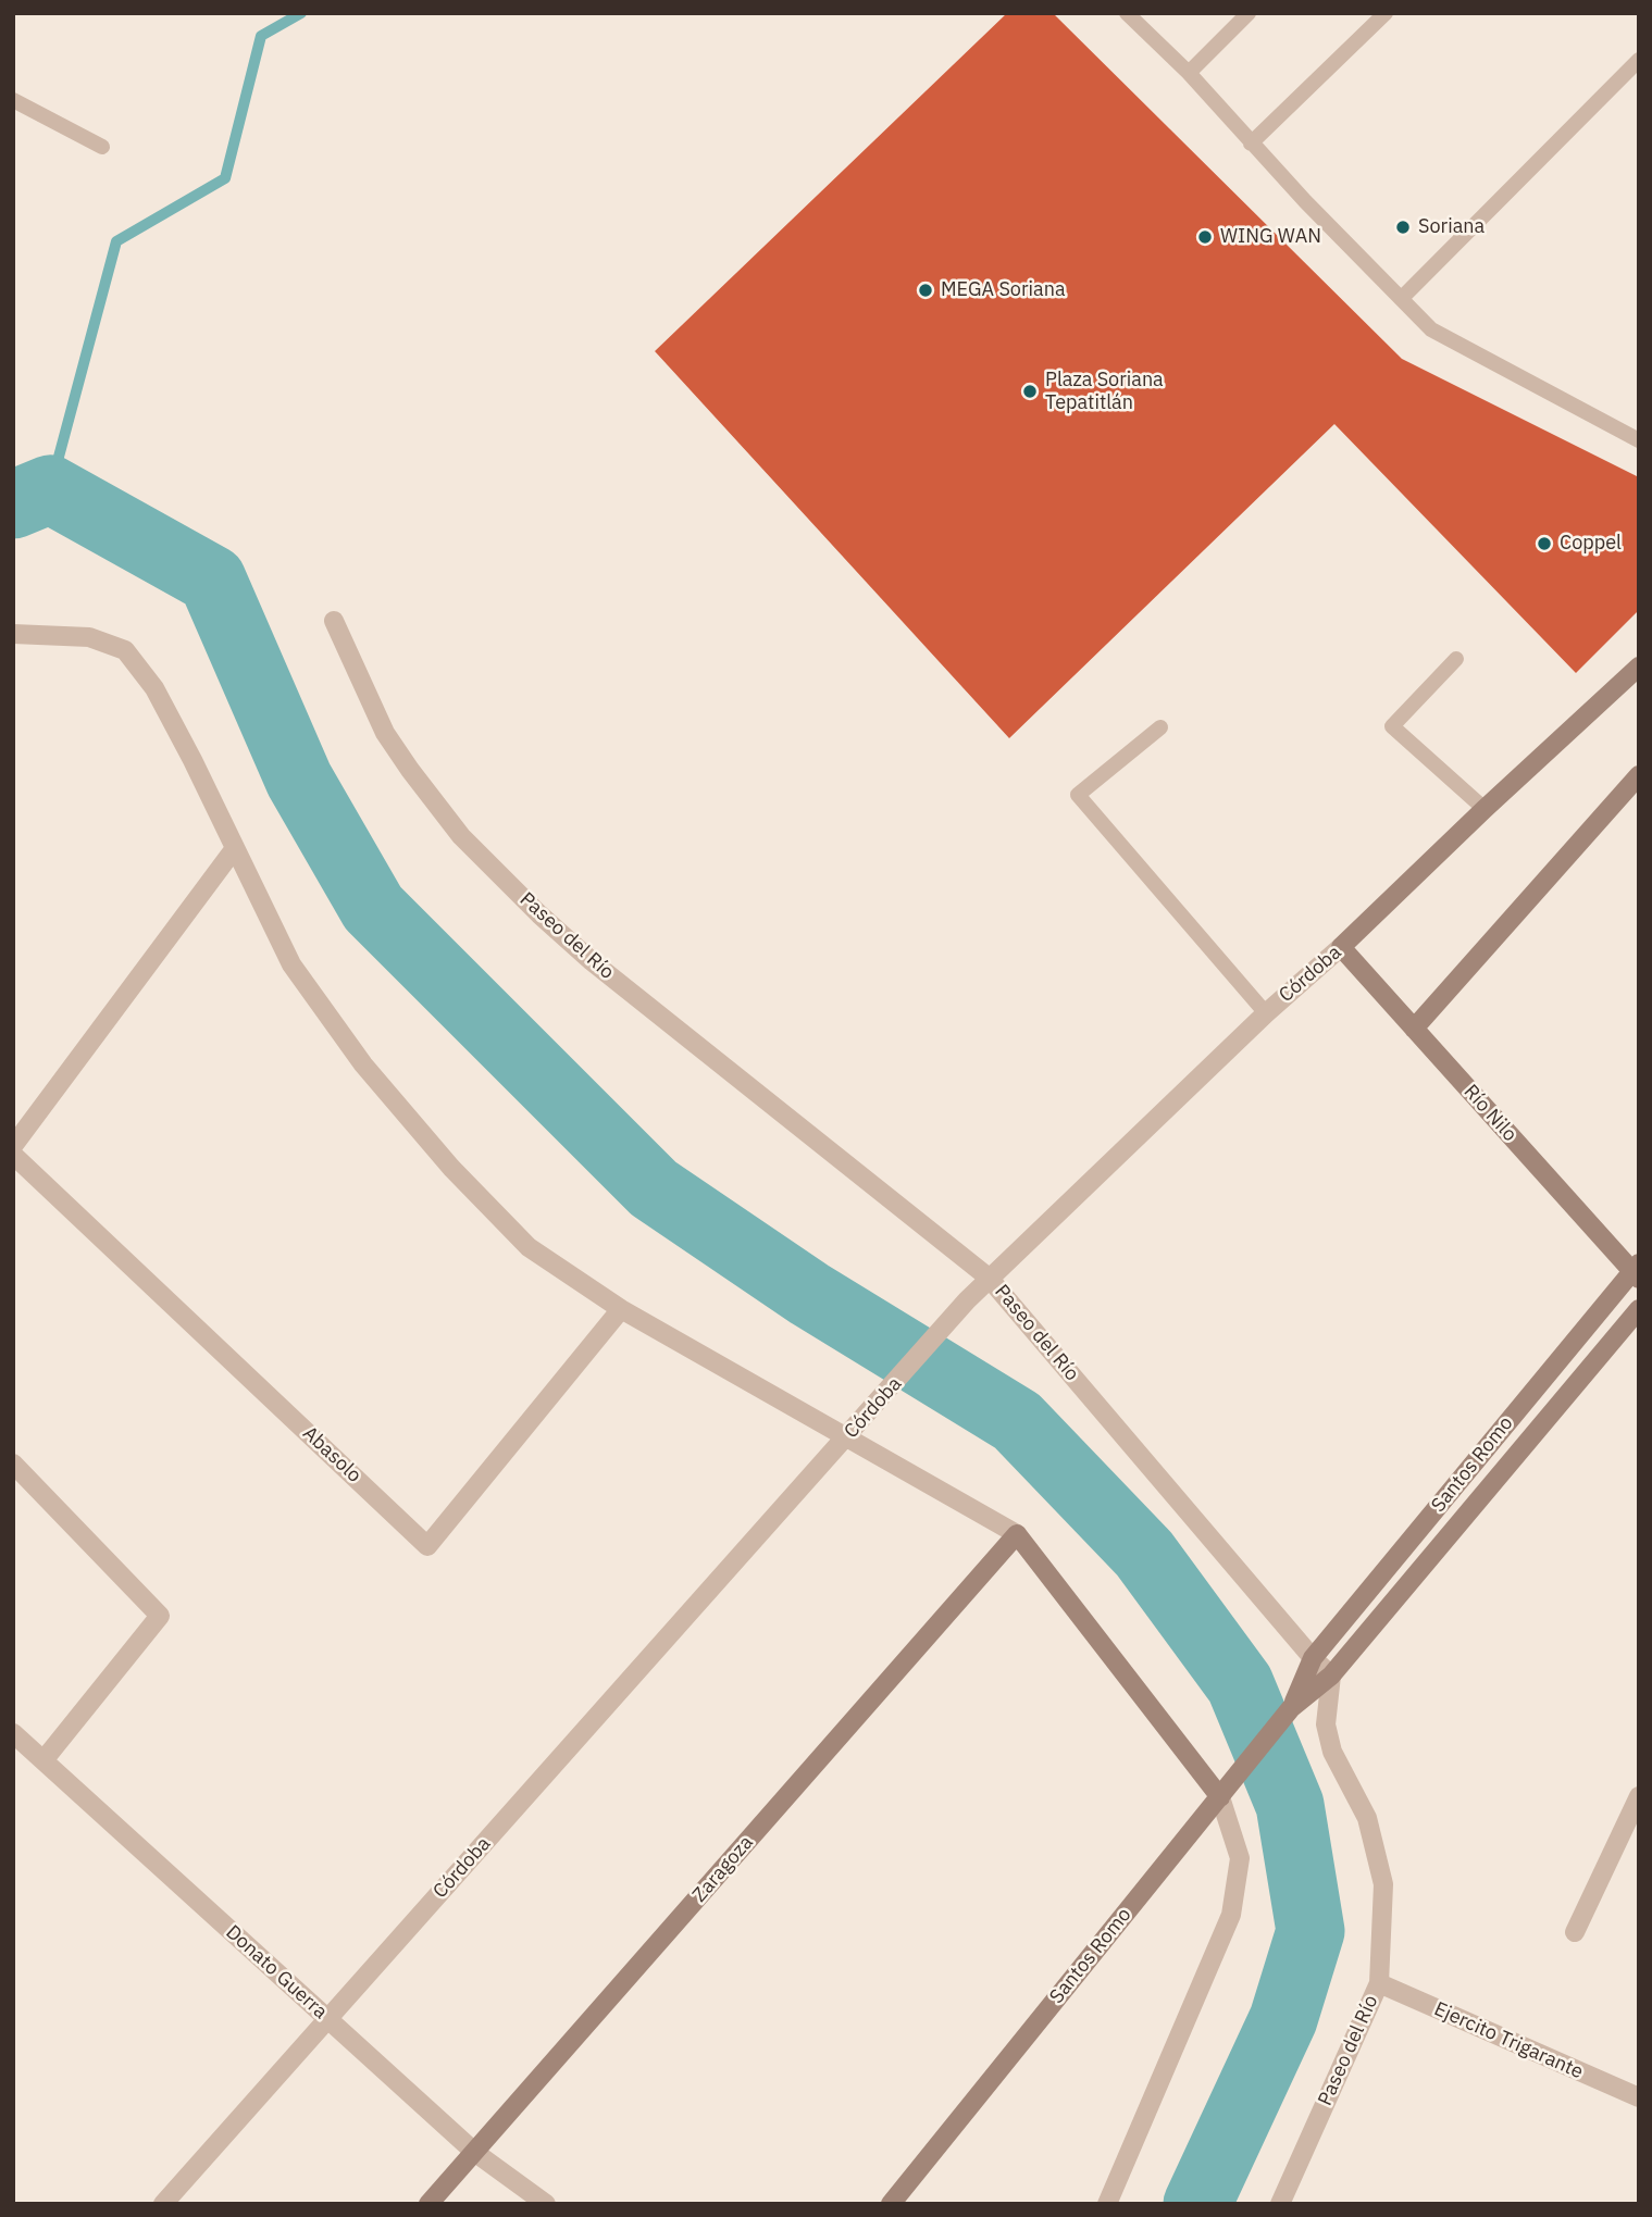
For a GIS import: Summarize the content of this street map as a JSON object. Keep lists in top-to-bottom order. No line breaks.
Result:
{"streets":{"street":["Paseo del Río","Córdoba","Río Nilo","Abasolo","Santos Romo","Zaragoza","Donato Guerra","Ejercito Trigarante"]},"crossings":[["Paseo del Río","Córdoba"],["Paseo del Río","Santos Romo"],["Paseo del Río","Ejercito Trigarante"],["Córdoba","Río Nilo"],["Córdoba","Donato Guerra"],["Río Nilo","Santos Romo"],["Zaragoza","Donato Guerra"]],"places":["Soriana","WING WAN","MEGA Soriana","Plaza Soriana Tepatitlán","Coppel"]}
